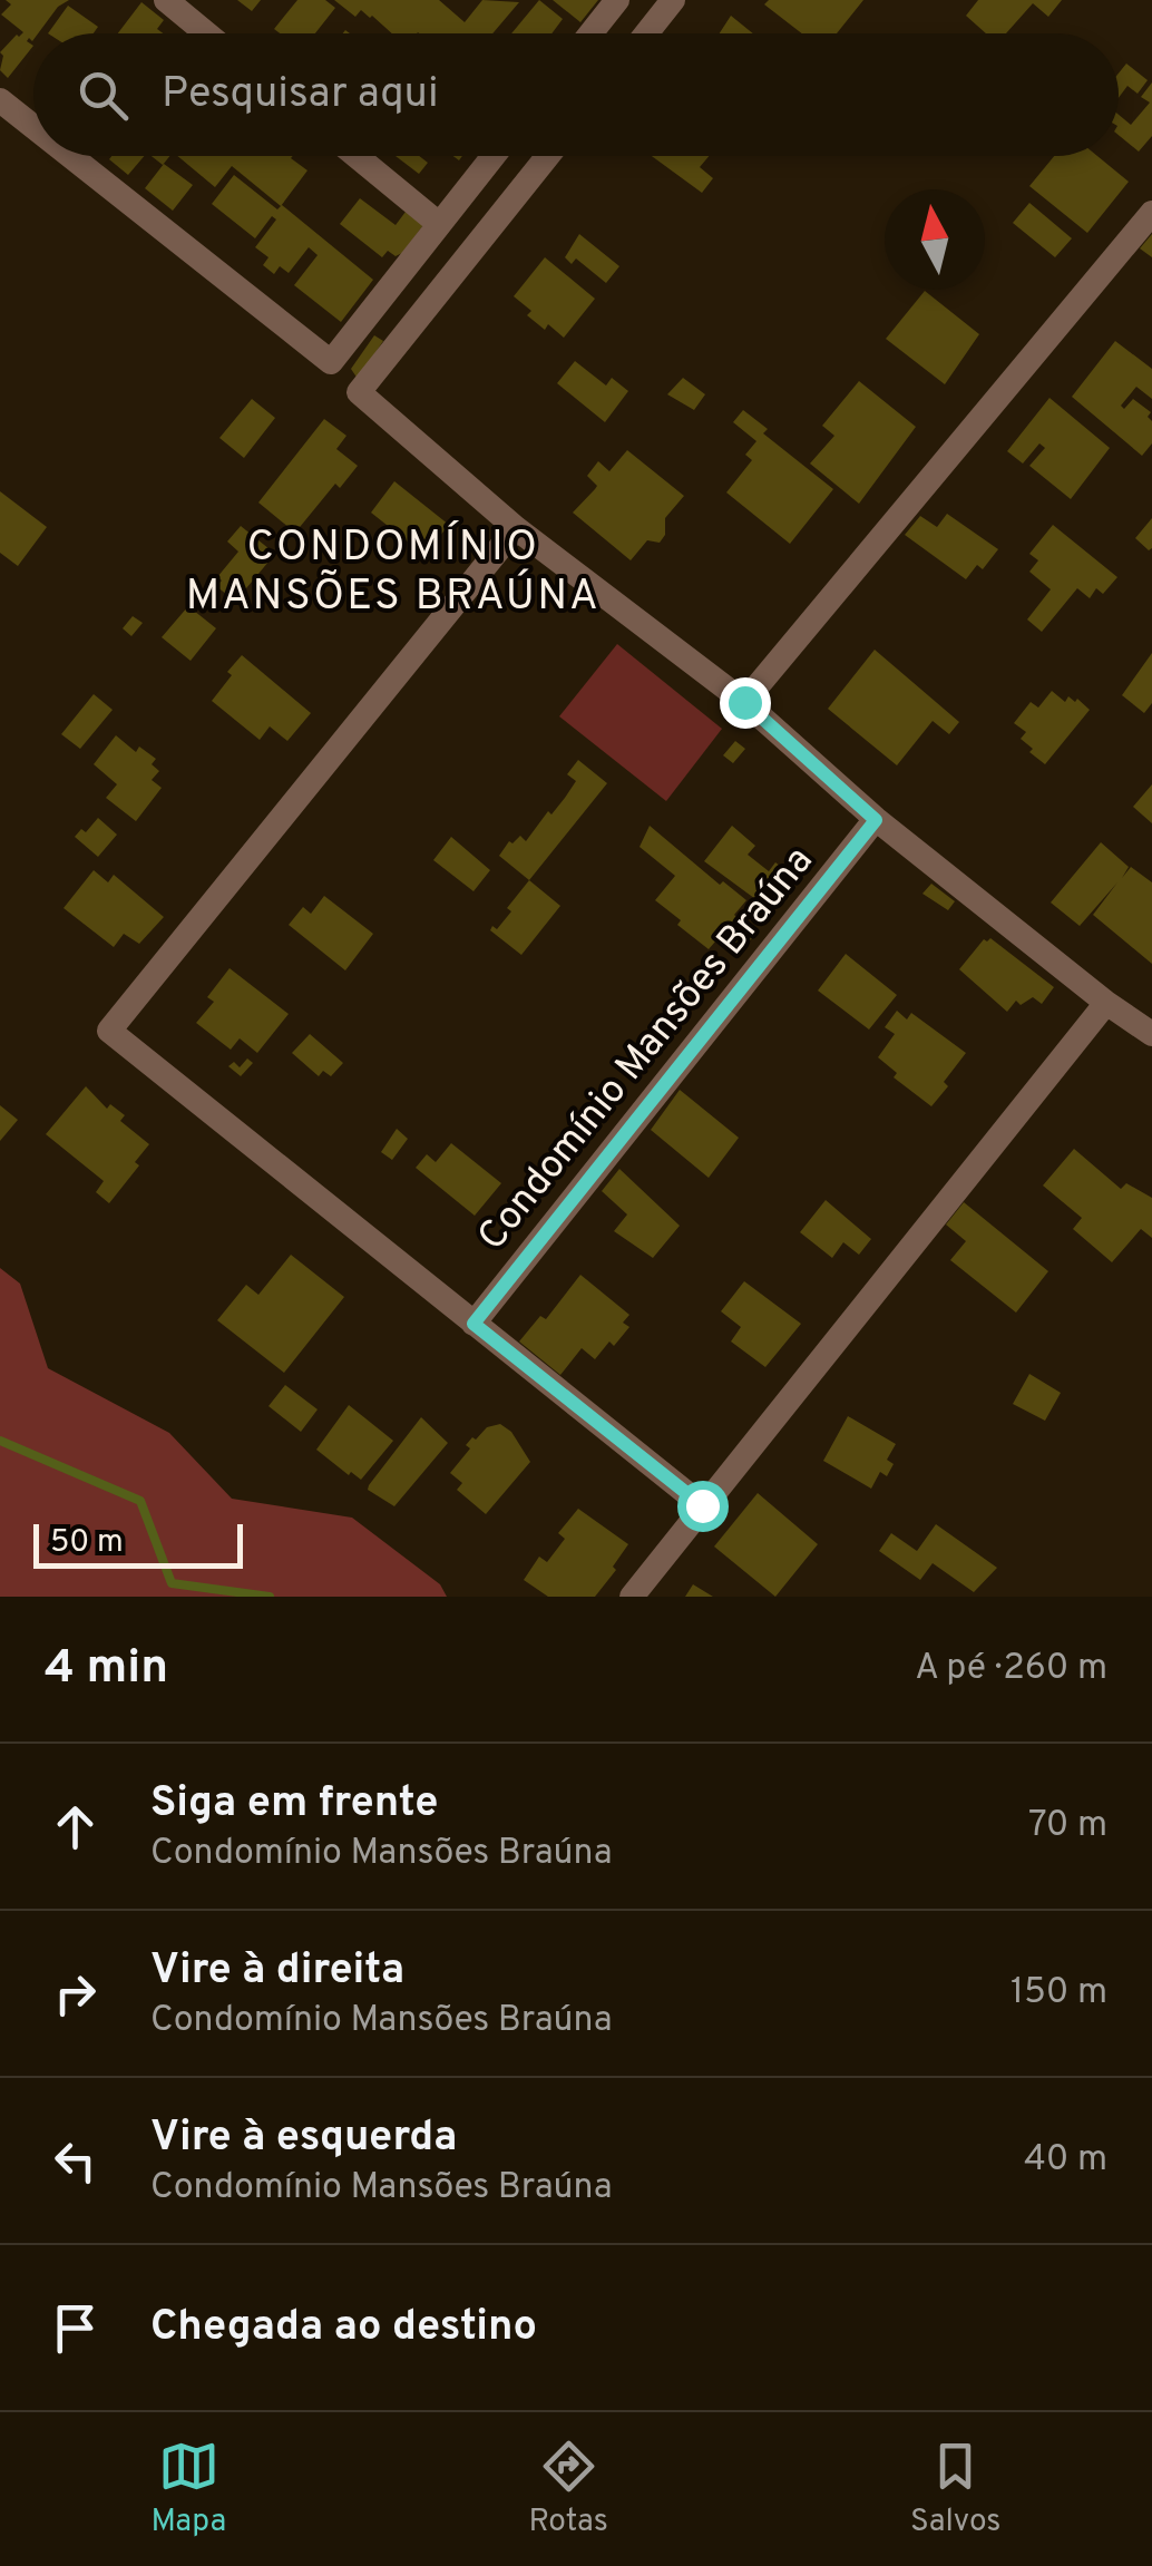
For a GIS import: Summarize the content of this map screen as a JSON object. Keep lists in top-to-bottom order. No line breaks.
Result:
{"streets":{"street":["Condomínio Mansões Braúna"]},"districts":["CONDOMÍNIO MANSÕES BRAÚNA"],"scale_bar":"50 m","north":"top","page":{"search":"Pesquisar aqui","scale":"50 m","heading":["4 min","A pé · 260 m"],"list":[["Siga em frente","Condomínio Mansões Braúna","70 m"],["Vire à direita","Condomínio Mansões Braúna","150 m"],["Vire à esquerda","Condomínio Mansões Braúna","40 m"],"Chegada ao destino"],"nav":["Mapa","Rotas","Salvos"]}}
